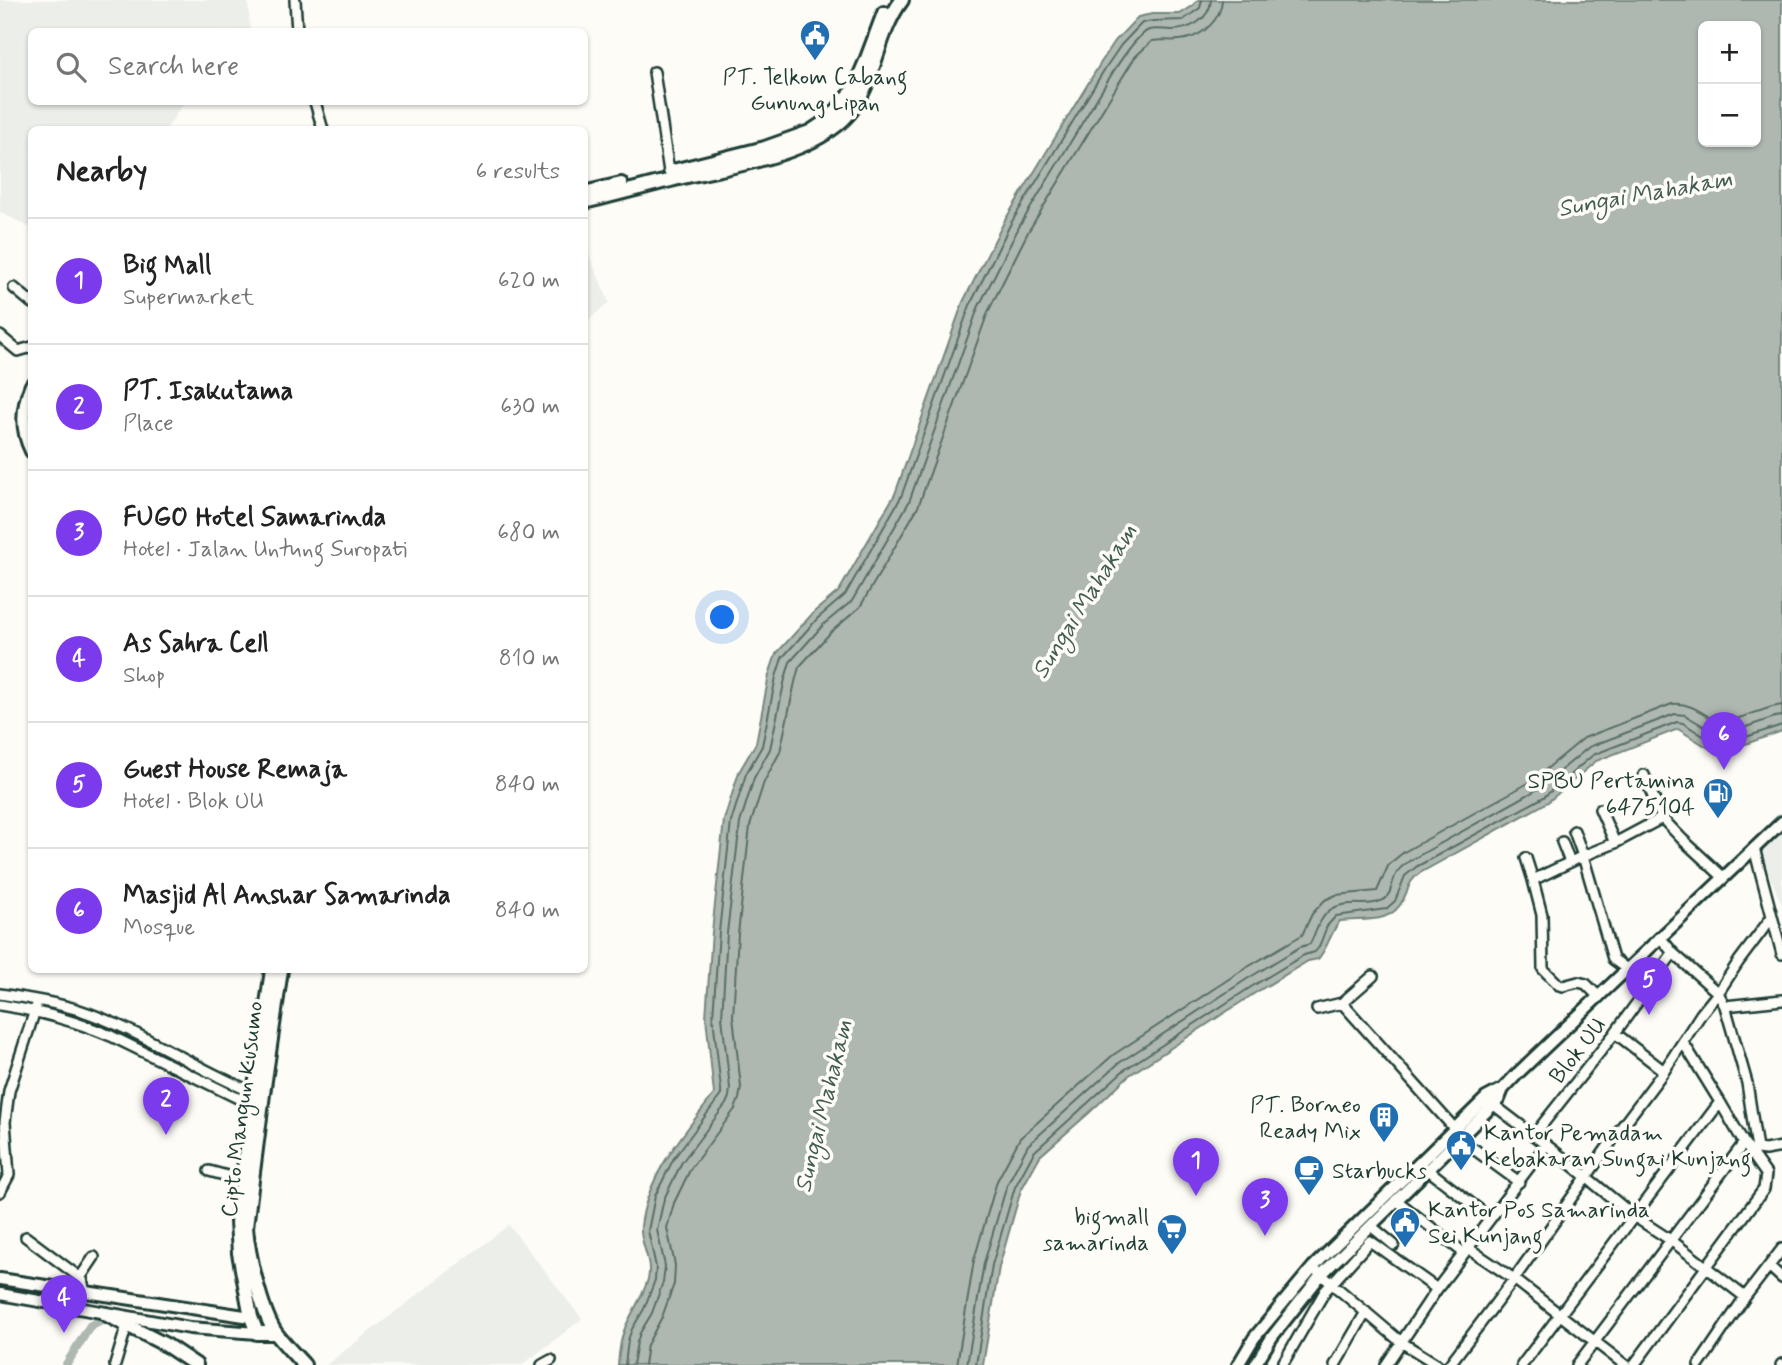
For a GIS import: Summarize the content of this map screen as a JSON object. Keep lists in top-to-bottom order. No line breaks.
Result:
{"streets":{"highway":["Cipto Mangun Kusumo"],"street":["Blok UU"]},"water":["Sungai Mahakam"],"places":{"public building":["PT. Telkom Cabang Gunung Lipan","Kantor Pemadam Kebakaran Sungai Kunjang","Kantor Pos Samarinda Sei Kunjang"],"fuel station":["SPBU Pertamina 6475104"],"building":["PT. Borneo Ready Mix"],"cafe":["Starbucks"],"supermarket":["bigmall samarinda"]},"page":{"map_buttons":["+","−"],"search":"Search here","heading":["Nearby","6 results"],"list":[{"mark":"1","name":"Big Mall","note":"Supermarket","value":"620 m"},{"mark":"2","name":"PT. Isakutama","note":"Place","value":"630 m"},{"mark":"3","name":"FUGO Hotel Samarinda","note":"Hotel · Jalan Untung Suropati","value":"680 m"},{"mark":"4","name":"As Sahra Cell","note":"Shop","value":"810 m"},{"mark":"5","name":"Guest House Remaja","note":"Hotel · Blok UU","value":"840 m"},{"mark":"6","name":"Masjid Al Anshar Samarinda","note":"Mosque","value":"840 m"}],"pins":["6","5","2","1","3","4"]}}
